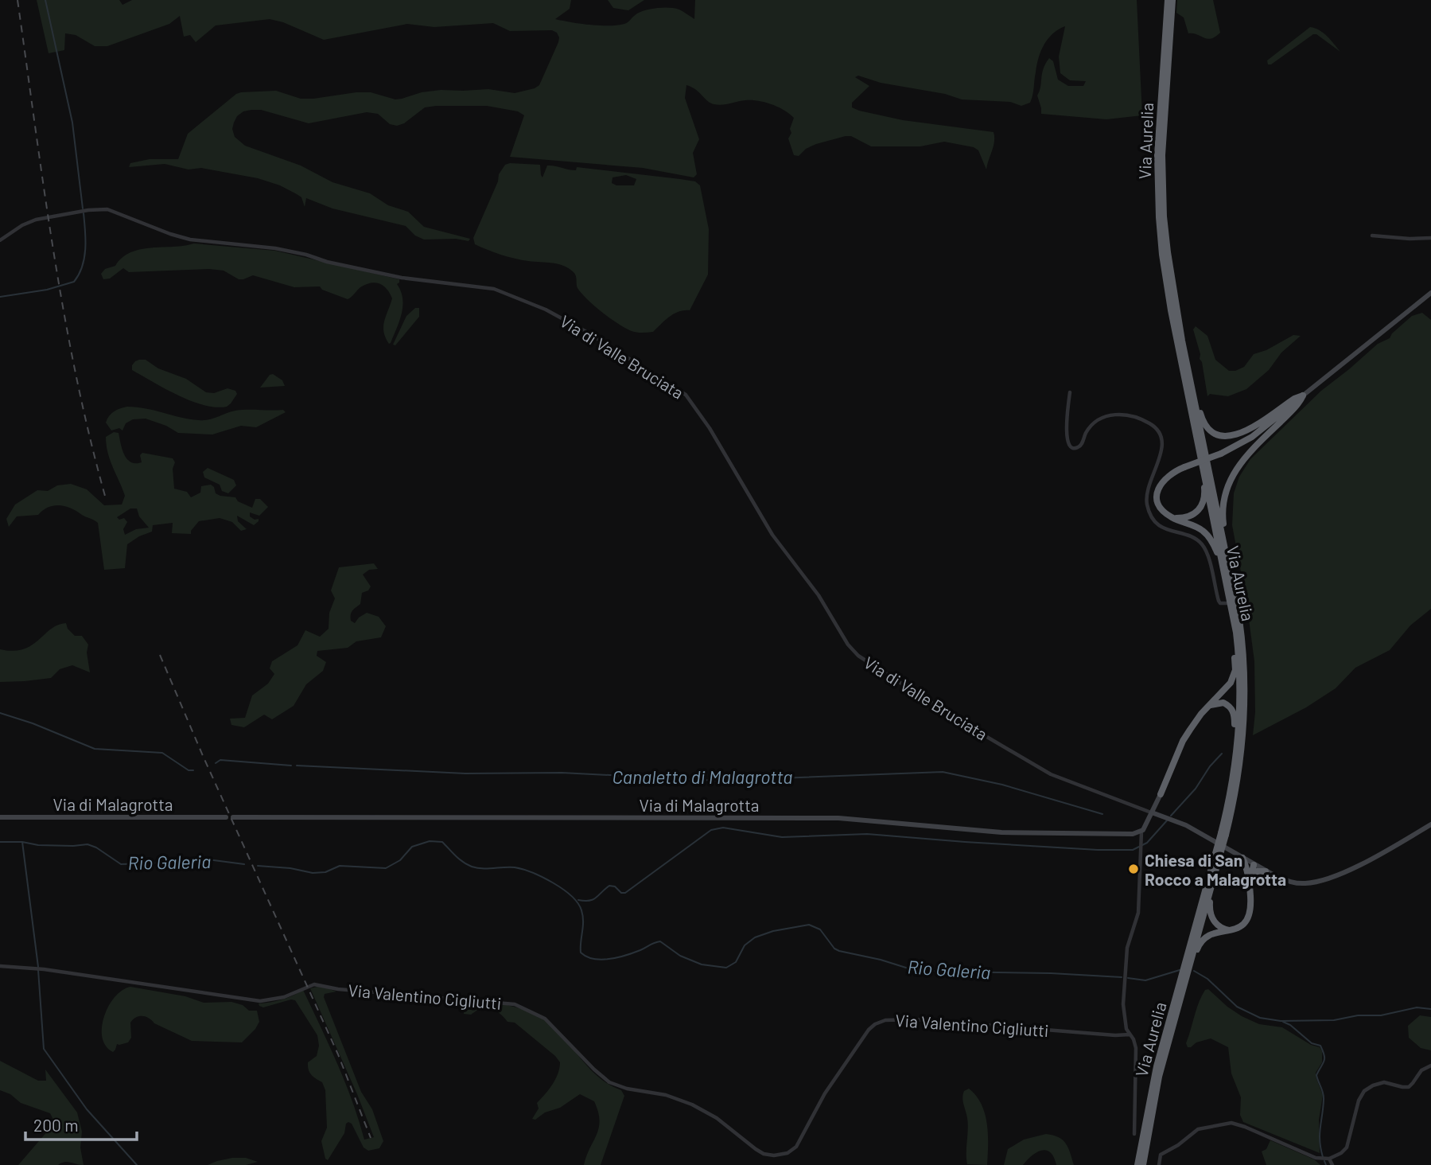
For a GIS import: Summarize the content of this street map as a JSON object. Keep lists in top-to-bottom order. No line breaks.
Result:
{"streets":{"highway":["Via Aurelia"],"main road":["Via di Malagrotta"],"street":["Via di Valle Bruciata","Via Valentino Cigliutti"]},"water":["Canaletto di Malagrotta","Rio Galeria"],"places":["Chiesa di San Rocco a Malagrotta"],"scale_bar":"200 m"}
